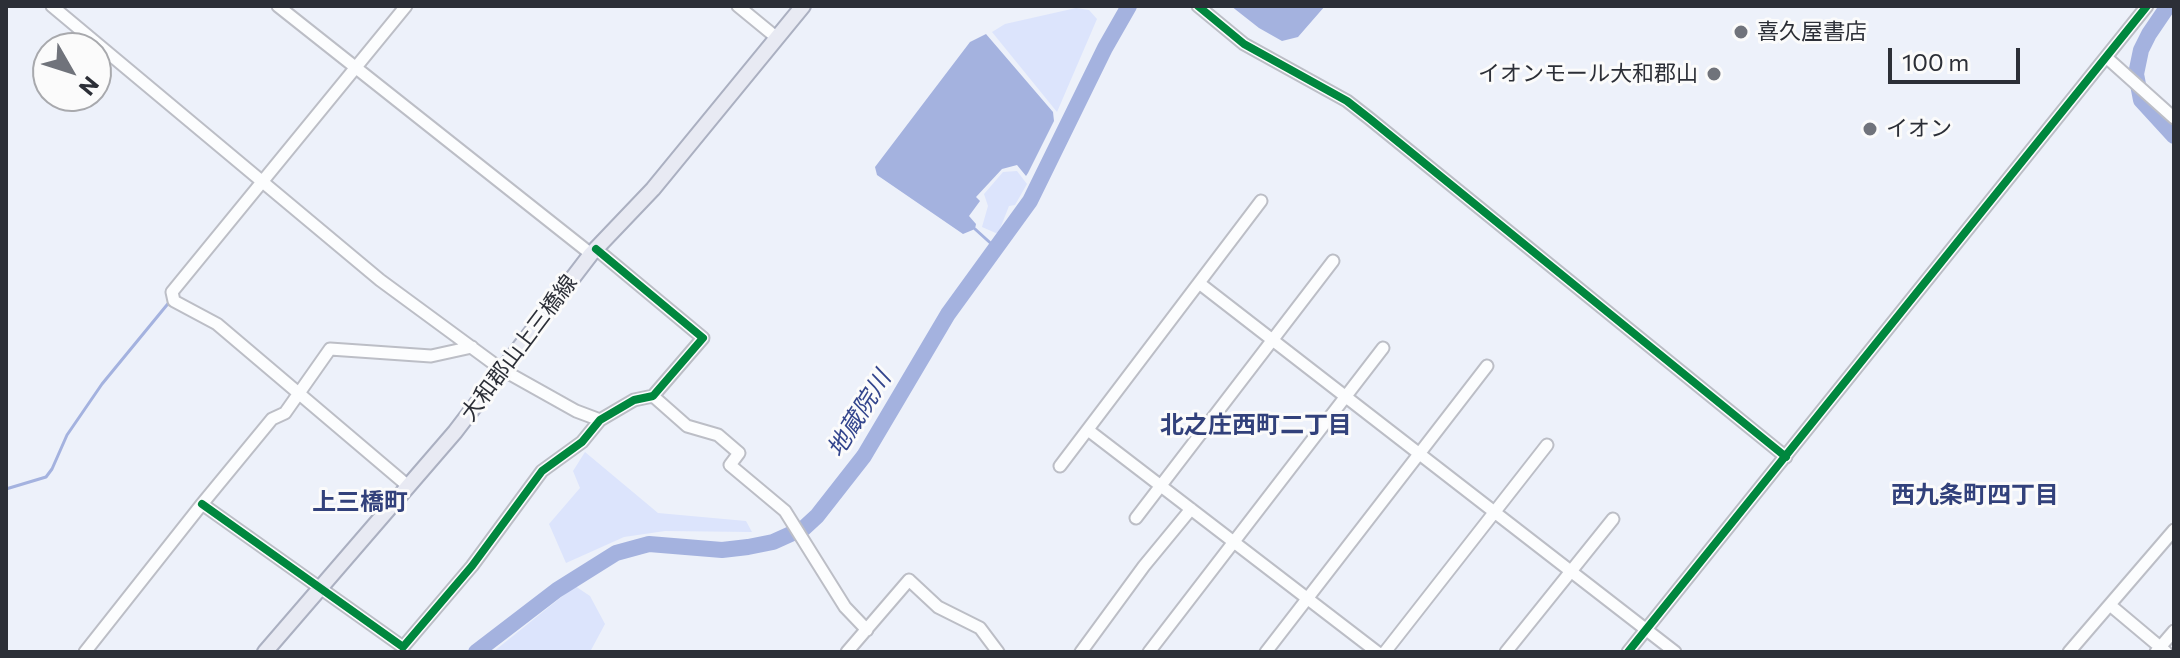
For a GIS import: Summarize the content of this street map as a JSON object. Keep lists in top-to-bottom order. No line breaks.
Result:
{"streets":{"main road":["大和郡山上三橋線"]},"districts":["北之庄西町二丁目","西九条町四丁目","上三橋町"],"water":["地蔵院川"],"places":["喜久屋書店","イオンモール大和郡山","イオン"],"scale_bar":"100 m","north":"bottom right"}
